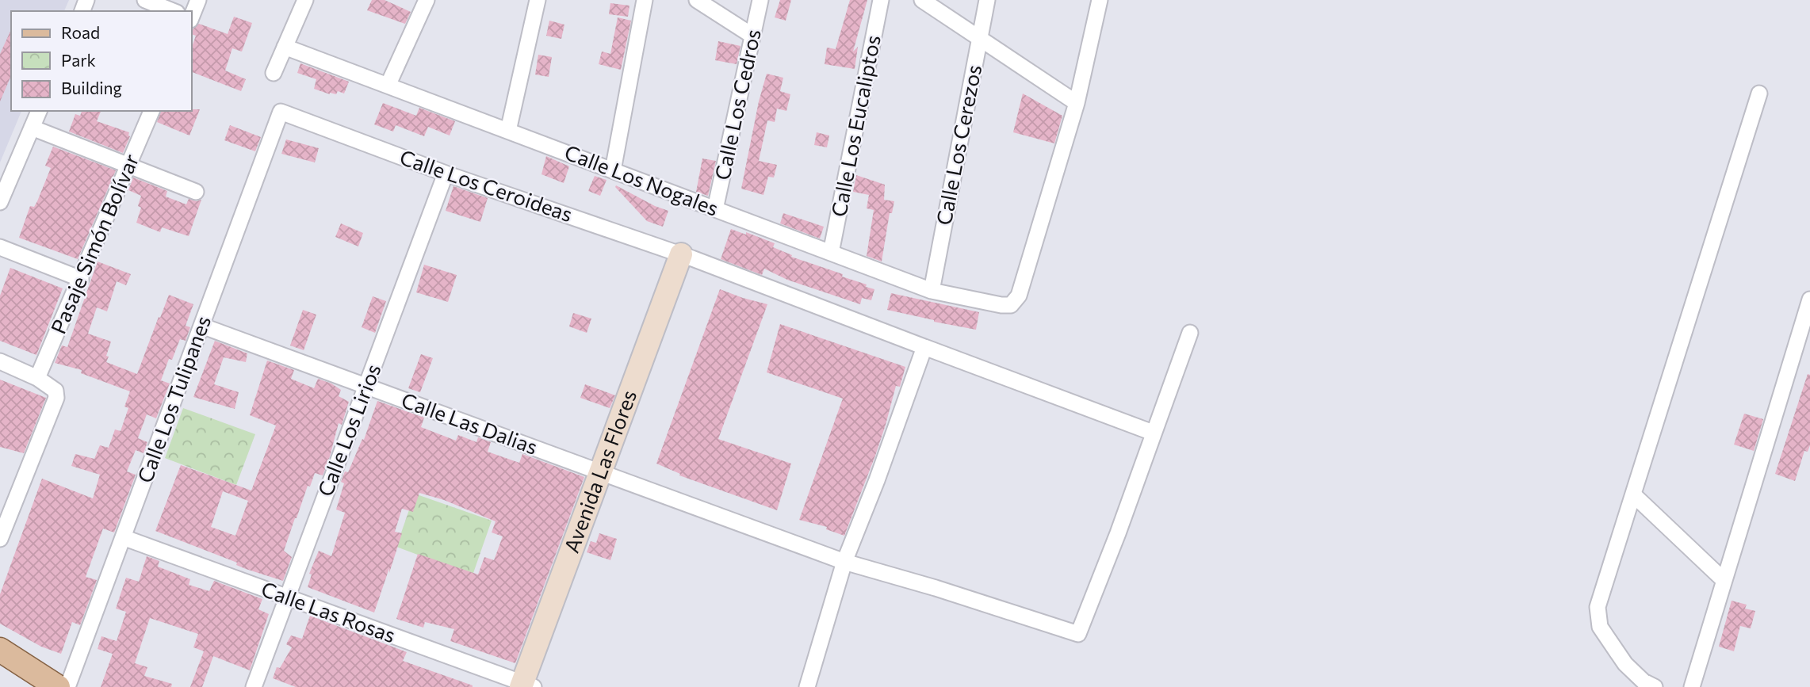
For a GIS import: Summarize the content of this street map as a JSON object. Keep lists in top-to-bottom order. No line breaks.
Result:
{"streets":{"street":["Calle Los Cedros","Calle Los Eucaliptos","Calle Los Cerezos","Calle Los Nogales","Calle Los Ceroideas","Pasaje Simón Bolívar","Calle Los Tulipanes","Calle Las Dalias","Calle Los Lirios","Avenida Las Flores","Calle Las Rosas"]},"crossings":[["Calle Los Cedros","Calle Los Nogales"],["Calle Los Eucaliptos","Calle Los Nogales"],["Calle Los Cerezos","Calle Los Nogales"],["Calle Los Ceroideas","Calle Los Tulipanes"],["Calle Los Ceroideas","Calle Las Dalias"],["Calle Los Ceroideas","Calle Los Lirios"],["Calle Los Ceroideas","Avenida Las Flores"],["Calle Los Tulipanes","Calle Las Dalias"],["Calle Los Tulipanes","Calle Las Rosas"],["Calle Las Dalias","Calle Los Lirios"],["Calle Las Dalias","Avenida Las Flores"],["Calle Los Lirios","Calle Las Rosas"],["Avenida Las Flores","Calle Las Rosas"]],"legend":["Road","Park","Building"]}
